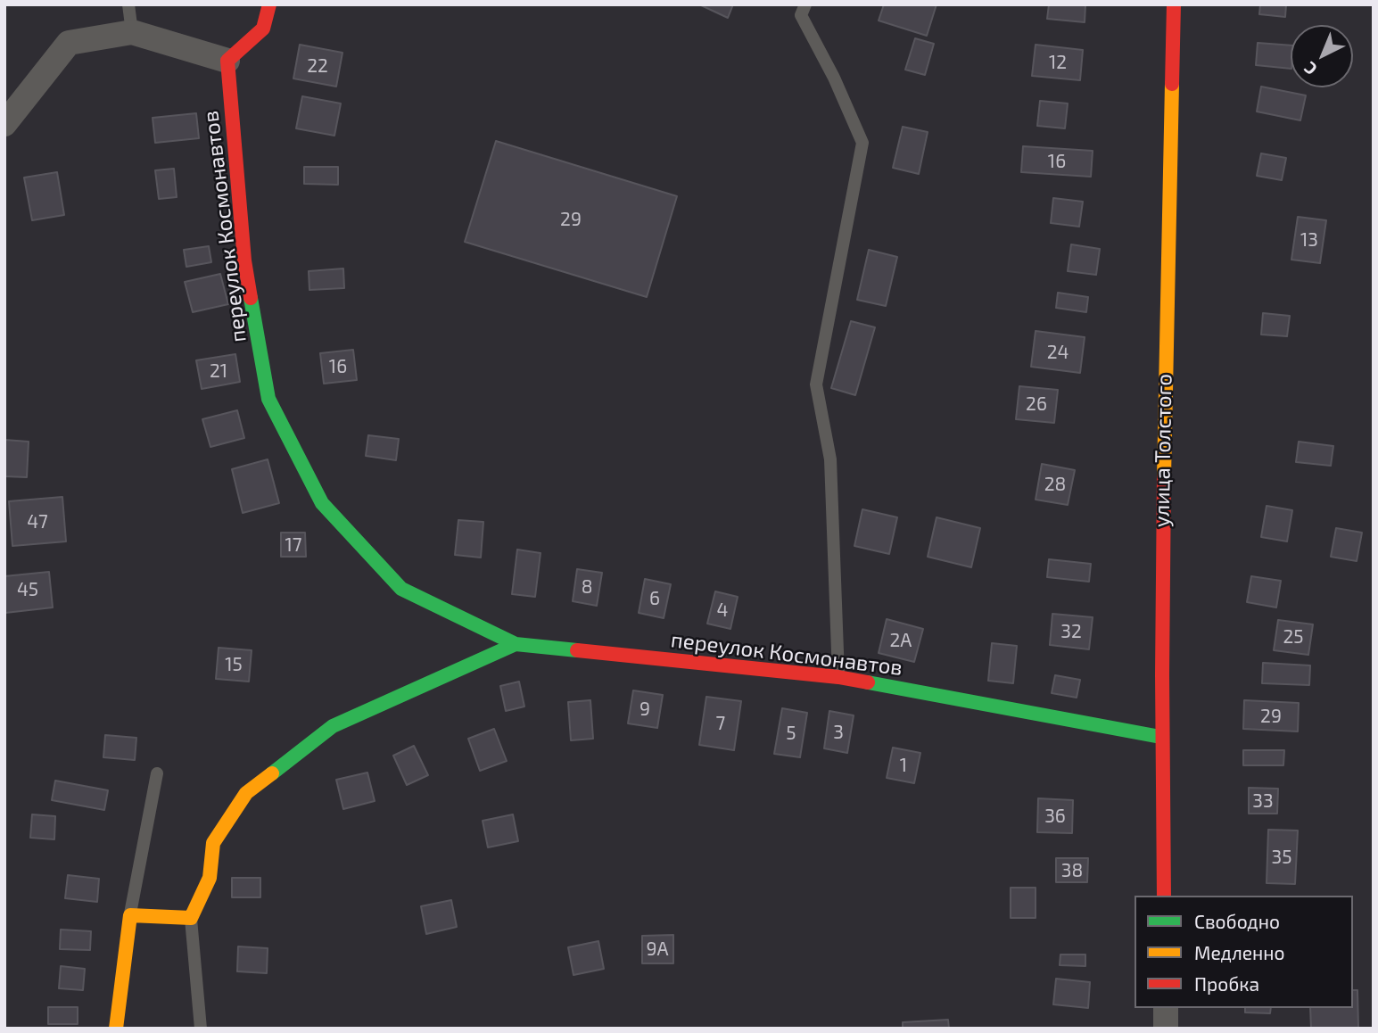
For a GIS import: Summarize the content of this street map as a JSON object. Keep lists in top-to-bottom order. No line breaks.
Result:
{"streets":{"street":["переулок Космонавтов","улица Толстого"]},"crossings":[["переулок Космонавтов","улица Толстого"]],"house_numbers":["12","22","16","29","13","24","16","21","26","28","47","17","8","45","6","4","32","25","2А","15","9","29","7","3","5","1","33","36","35","38","9А"],"legend":["Свободно","Медленно","Пробка"],"north":"bottom left"}
